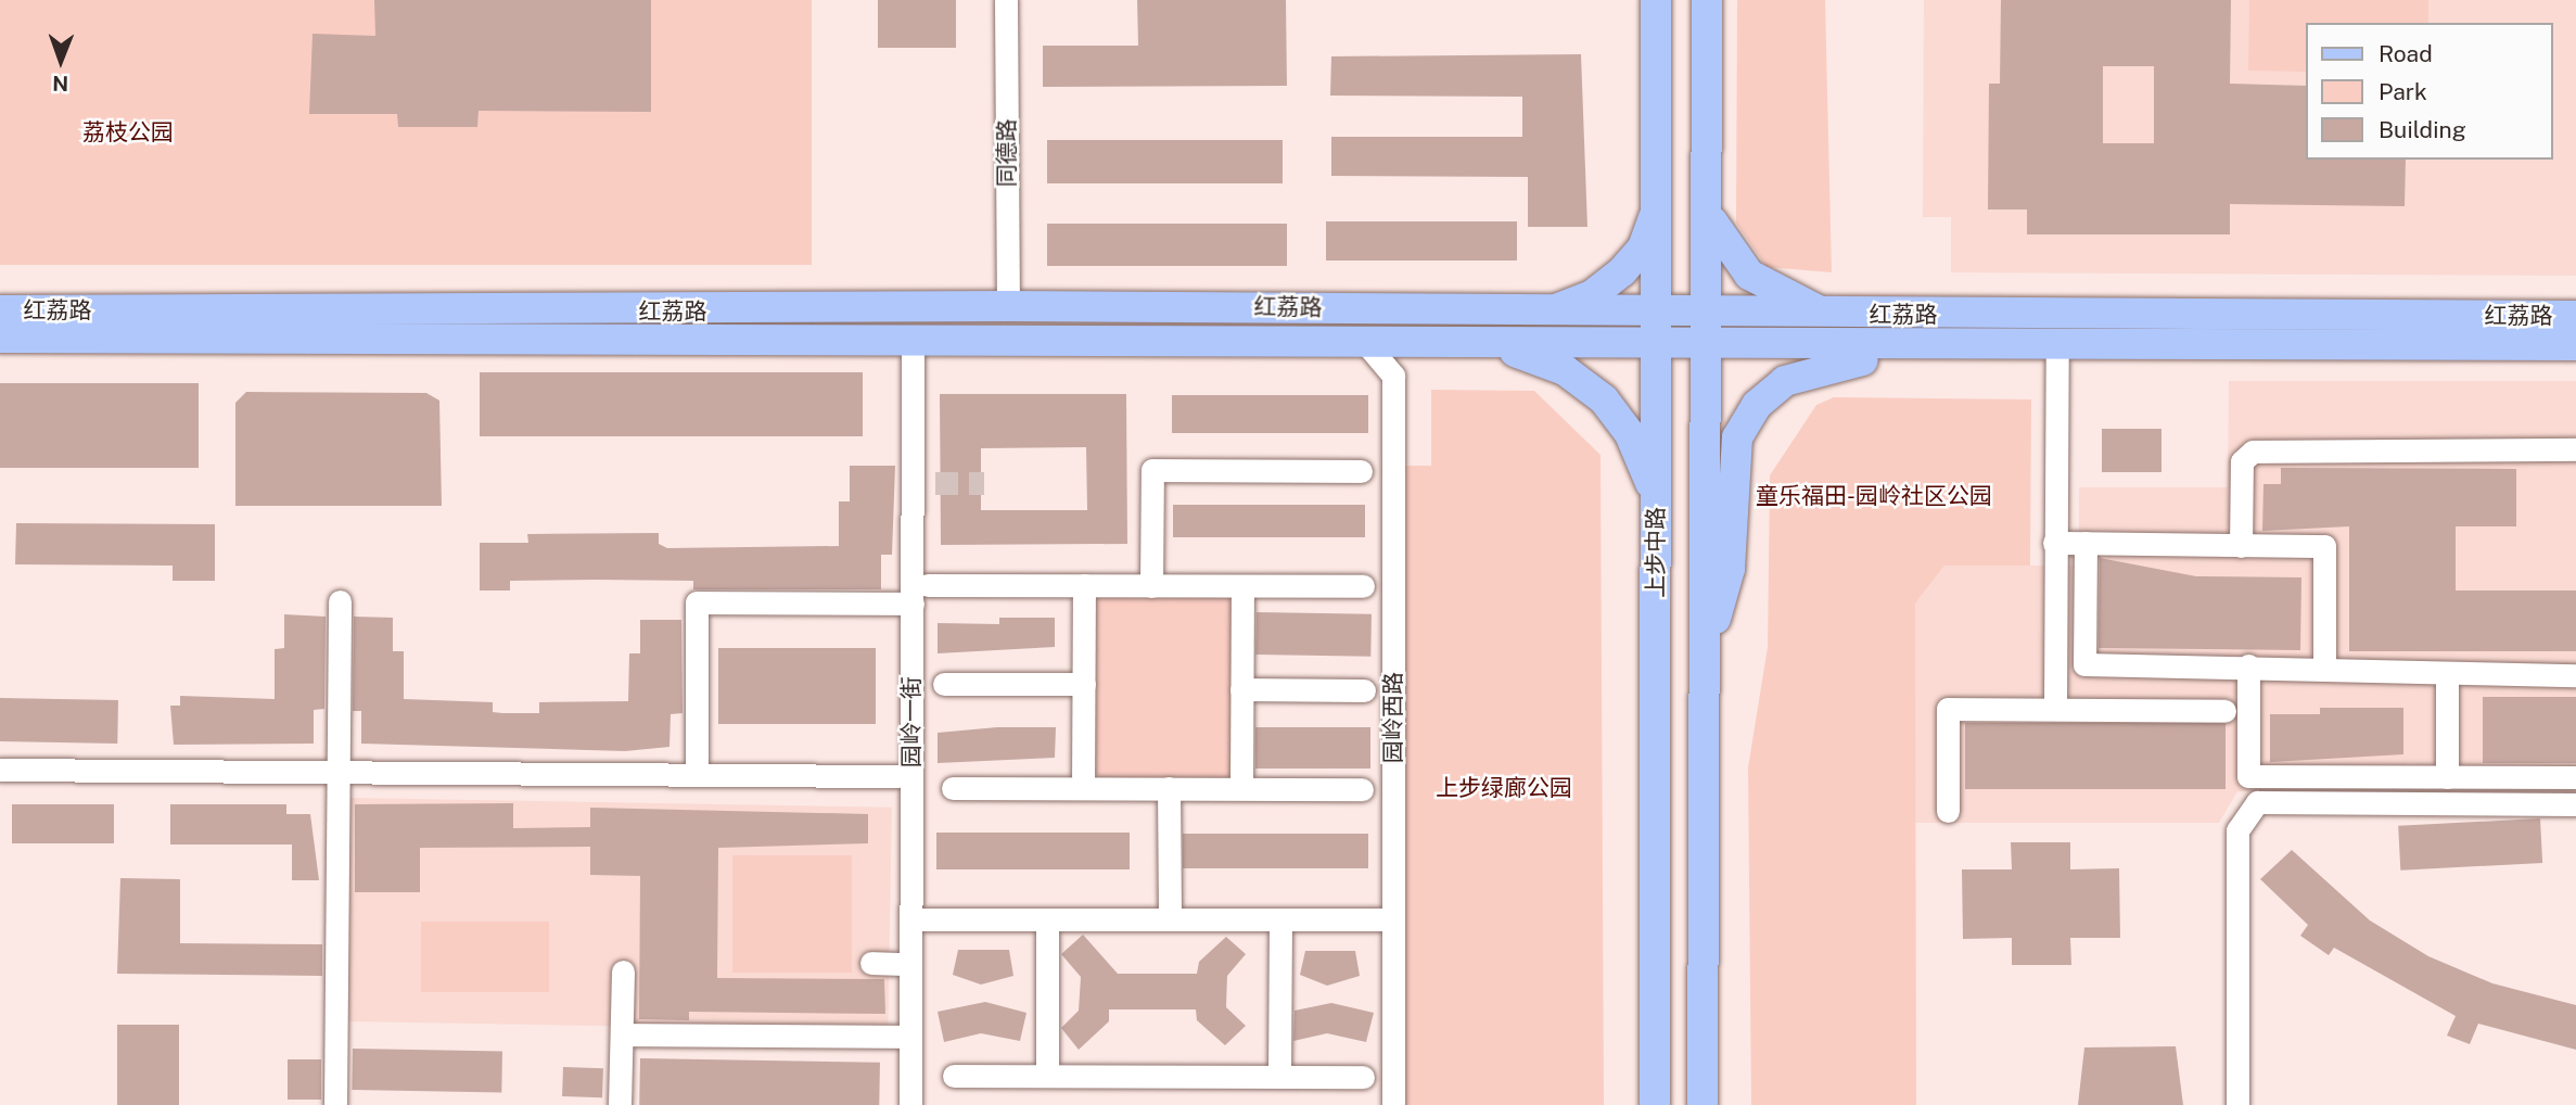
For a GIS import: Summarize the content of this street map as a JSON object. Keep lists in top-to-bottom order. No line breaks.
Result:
{"streets":{"main road":["红荔路","上步中路"],"street":["同德路","园岭西路","园岭一街"]},"crossings":[["同德路","红荔路"],["红荔路","上步中路"],["红荔路","园岭西路"],["红荔路","园岭一街"]],"parks":["荔枝公园","童乐福田-园岭社区公园","上步绿廊公园"],"legend":["Road","Park","Building"],"north":"bottom"}
